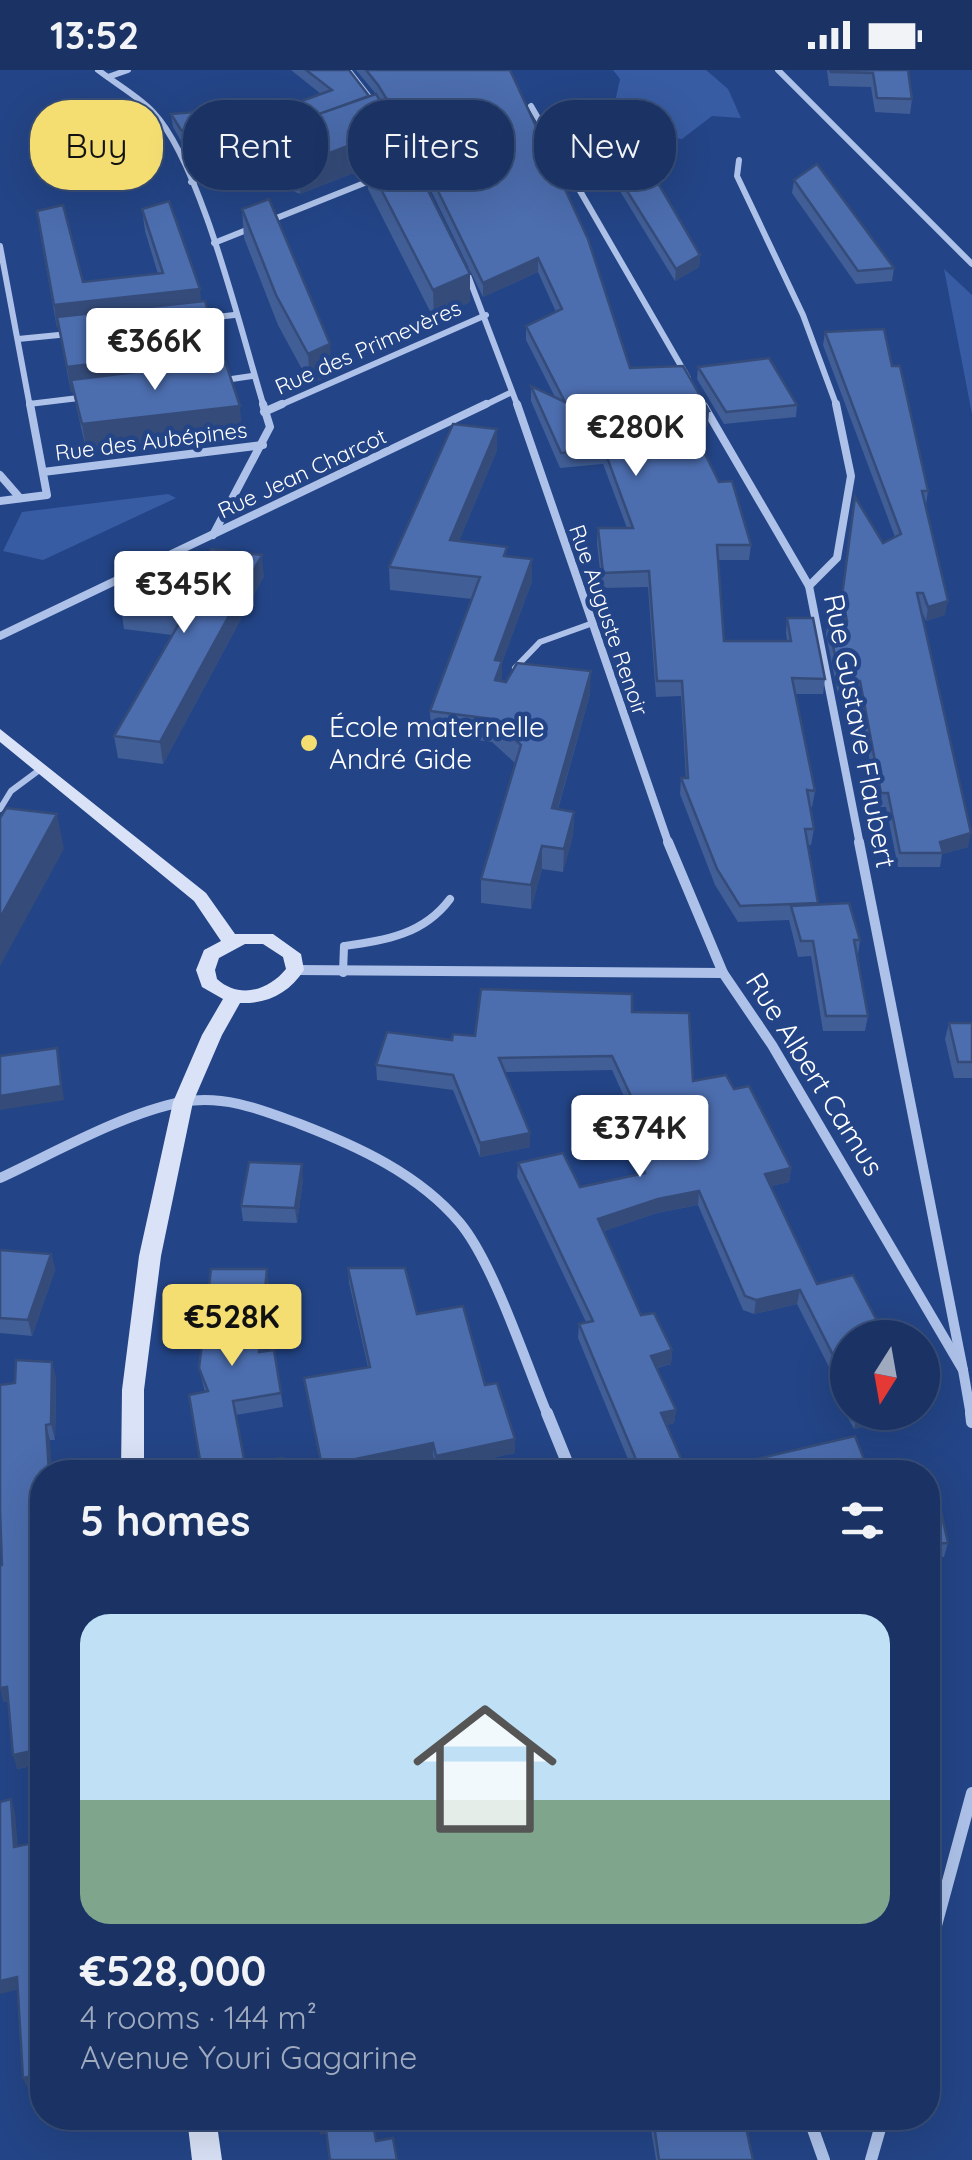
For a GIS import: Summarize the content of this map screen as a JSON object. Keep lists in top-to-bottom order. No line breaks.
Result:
{"streets":{"street":["Rue des Primevères","Rue des Aubépines","Rue Jean Charcot","Rue Auguste Renoir","Rue Gustave Flaubert","Rue Albert Camus"]},"crossings":[["Rue des Primevères","Rue Auguste Renoir"],["Rue Jean Charcot","Rue Auguste Renoir"],["Rue Auguste Renoir","Rue Albert Camus"],["Rue Gustave Flaubert","Rue Albert Camus"]],"places":["École maternelle André Gide"],"north":"bottom","page":{"status":"13:52","chip":["Buy","Rent","Filters","New"],"price":["€366K","€280K","€345K","€374K","€528K"],"heading":"5 homes","list":[{"name":"€528,000","note":"4 rooms · 144 m² · Avenue Youri Gagarine"}]}}
